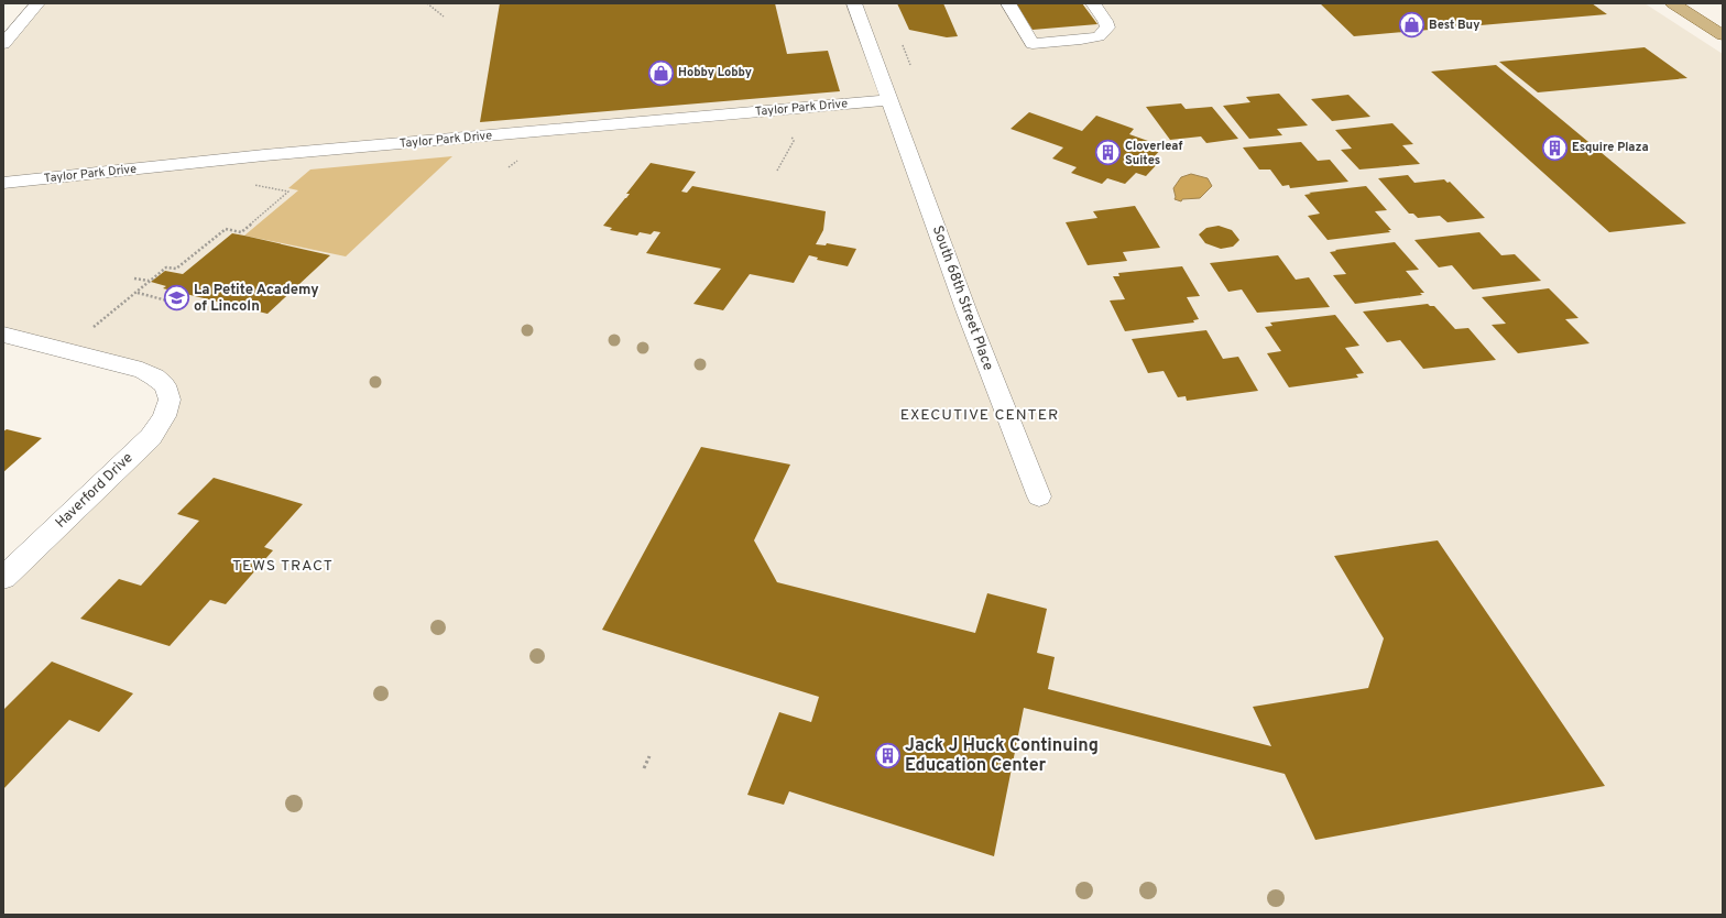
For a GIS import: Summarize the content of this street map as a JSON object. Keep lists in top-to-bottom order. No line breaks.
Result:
{"streets":{"street":["Taylor Park Drive","South 68th Street Place","Haverford Drive"]},"crossings":[["Taylor Park Drive","South 68th Street Place"]],"districts":["EXECUTIVE CENTER","TEWS TRACT"],"places":{"shop":["Best Buy","Hobby Lobby"],"building":["Esquire Plaza","Cloverleaf Suites","Jack J Huck Continuing Education Center"],"school or university":["La Petite Academy of Lincoln"]}}
